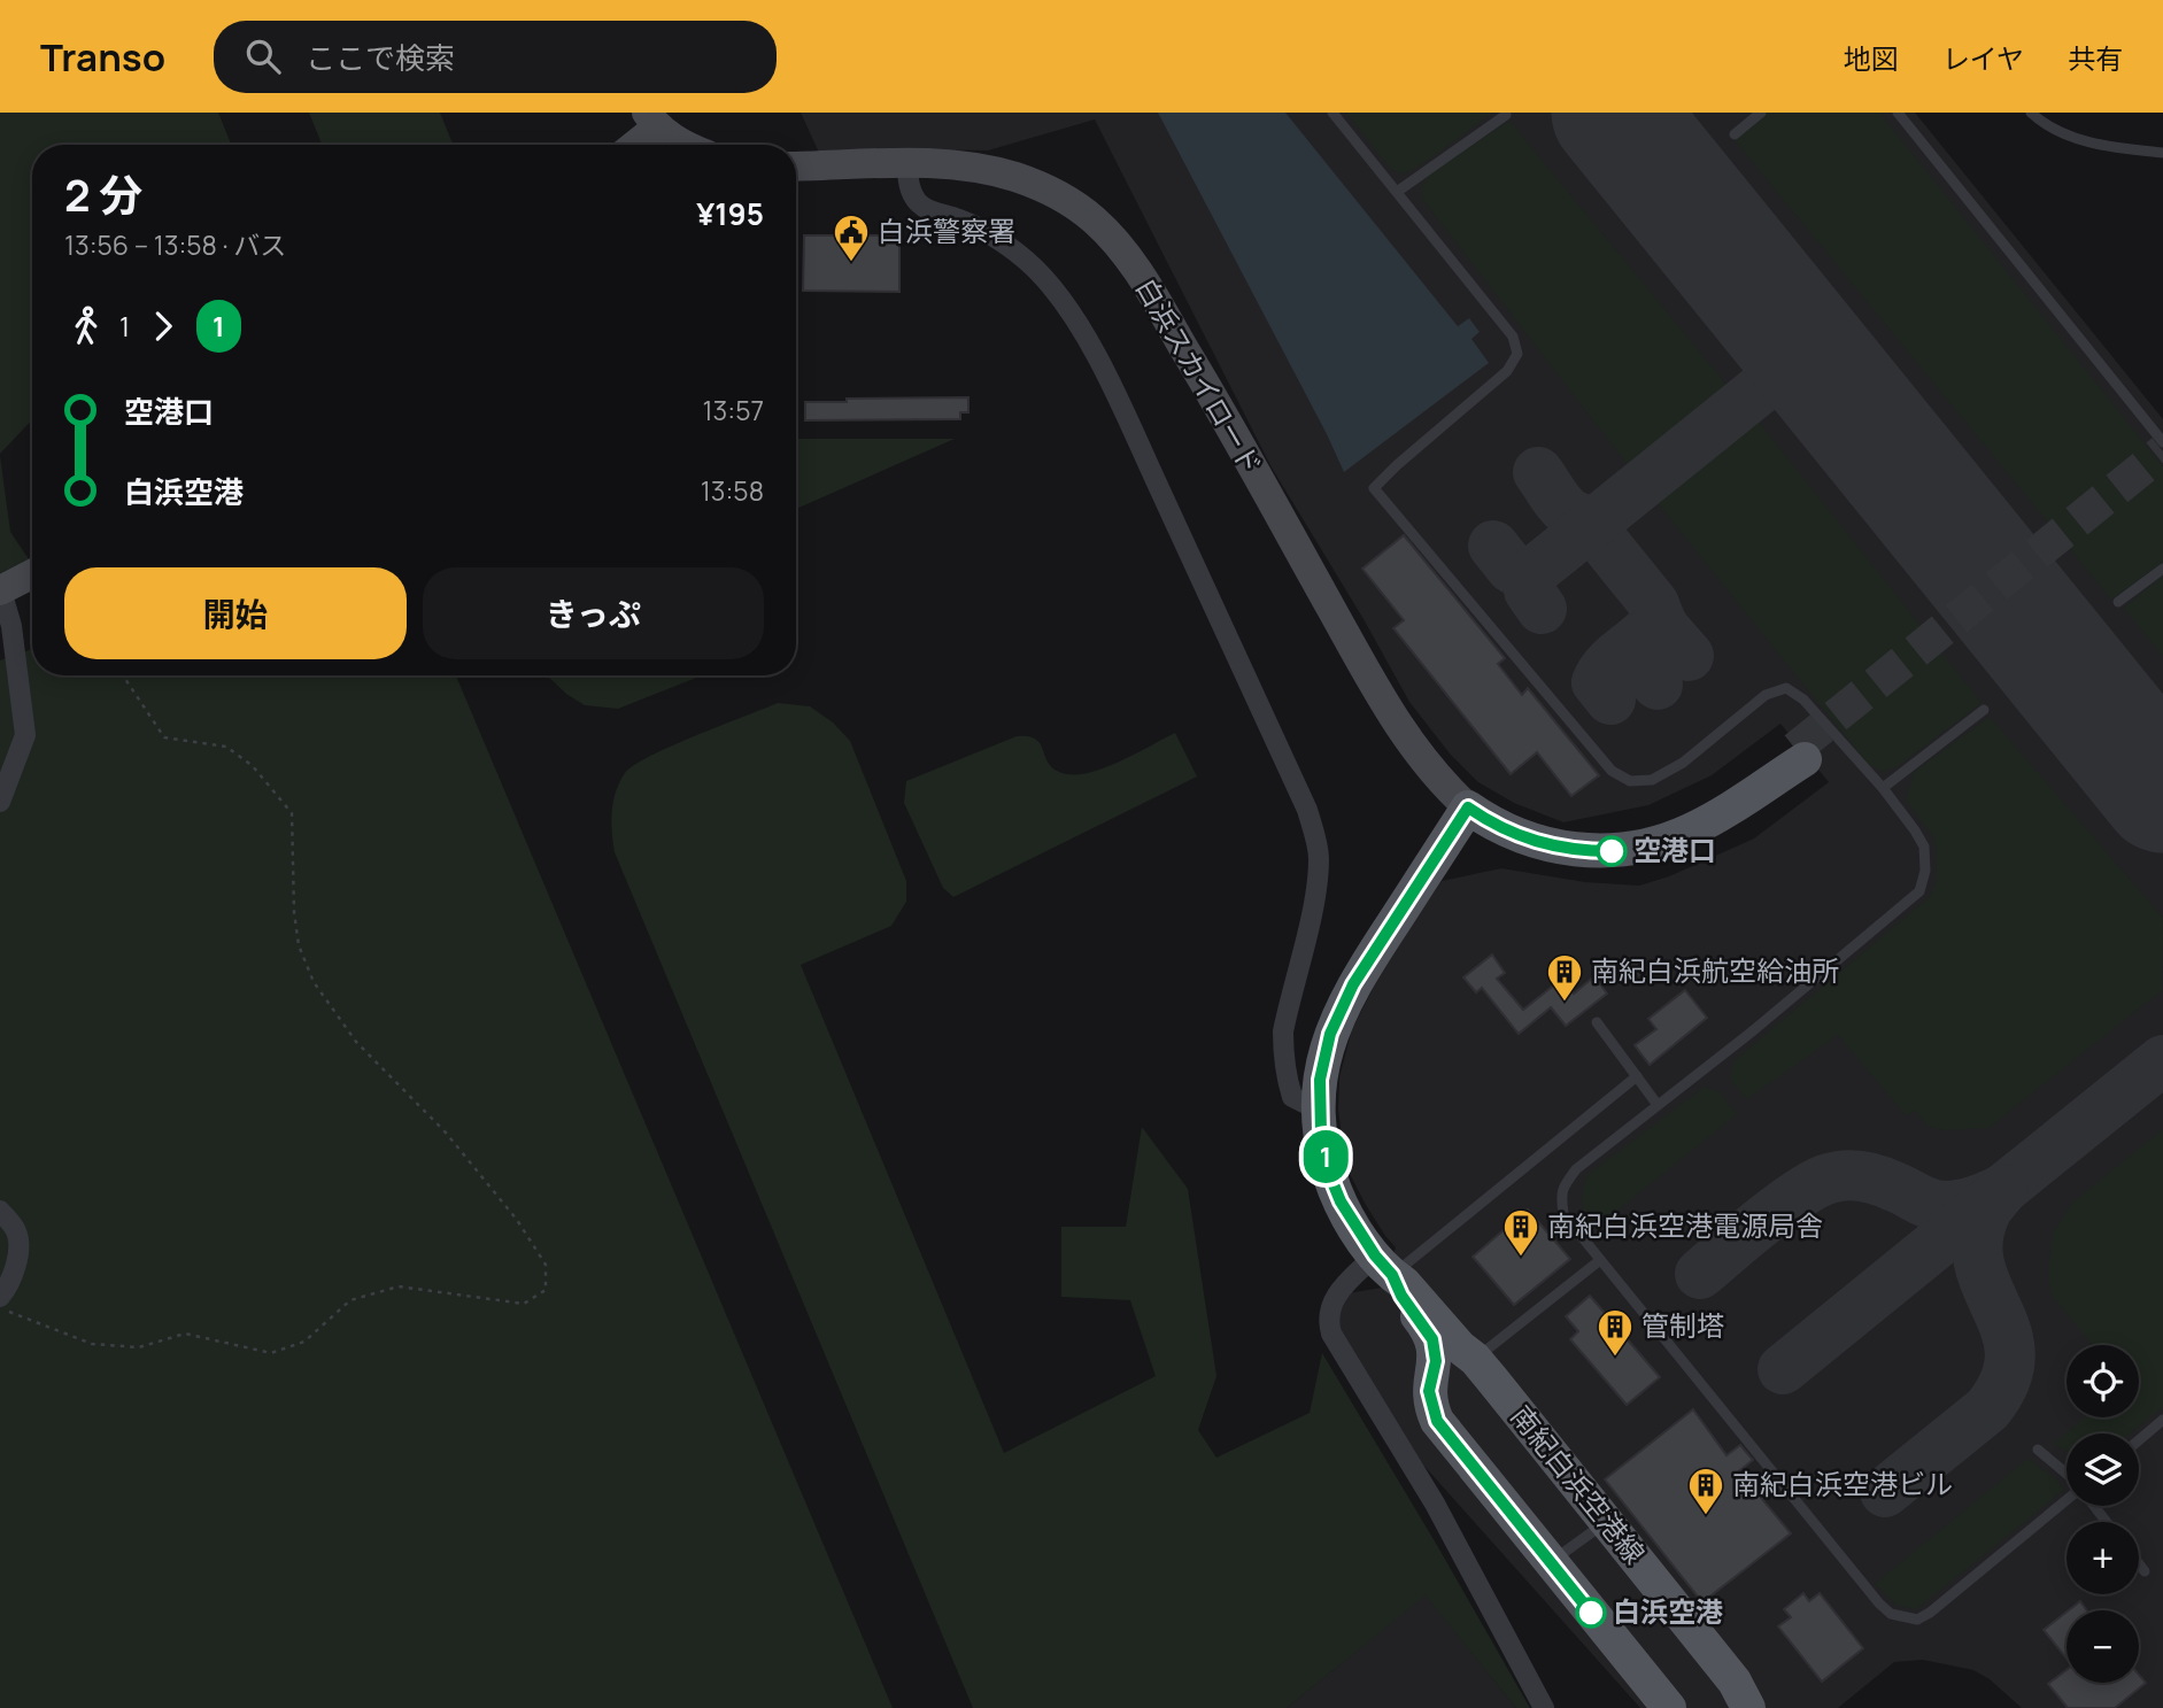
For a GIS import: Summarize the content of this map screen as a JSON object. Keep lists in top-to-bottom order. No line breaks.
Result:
{"streets":{"main road":["南紀白浜空港線"],"street":["白浜スカイロード"]},"crossings":[["白浜スカイロード","南紀白浜空港線"]],"places":{"public building":["白浜警察署"],"other":["空港口","白浜空港"],"building":["南紀白浜航空給油所","南紀白浜空港電源局舎","管制塔","南紀白浜空港ビル"]},"lines":["bus line 1"],"page":{"header":"Transo","search":"ここで検索","nav":["地図","レイヤ","共有"],"on_map":"1","heading":["2 分","13:56 – 13:58 · バス","¥195"],"legs":["1","1"],"list":[{"name":"空港口","value":"13:57"},{"name":"白浜空港","value":"13:58"}],"buttons":["開始","きっぷ"],"map_buttons":["+","−"]}}
